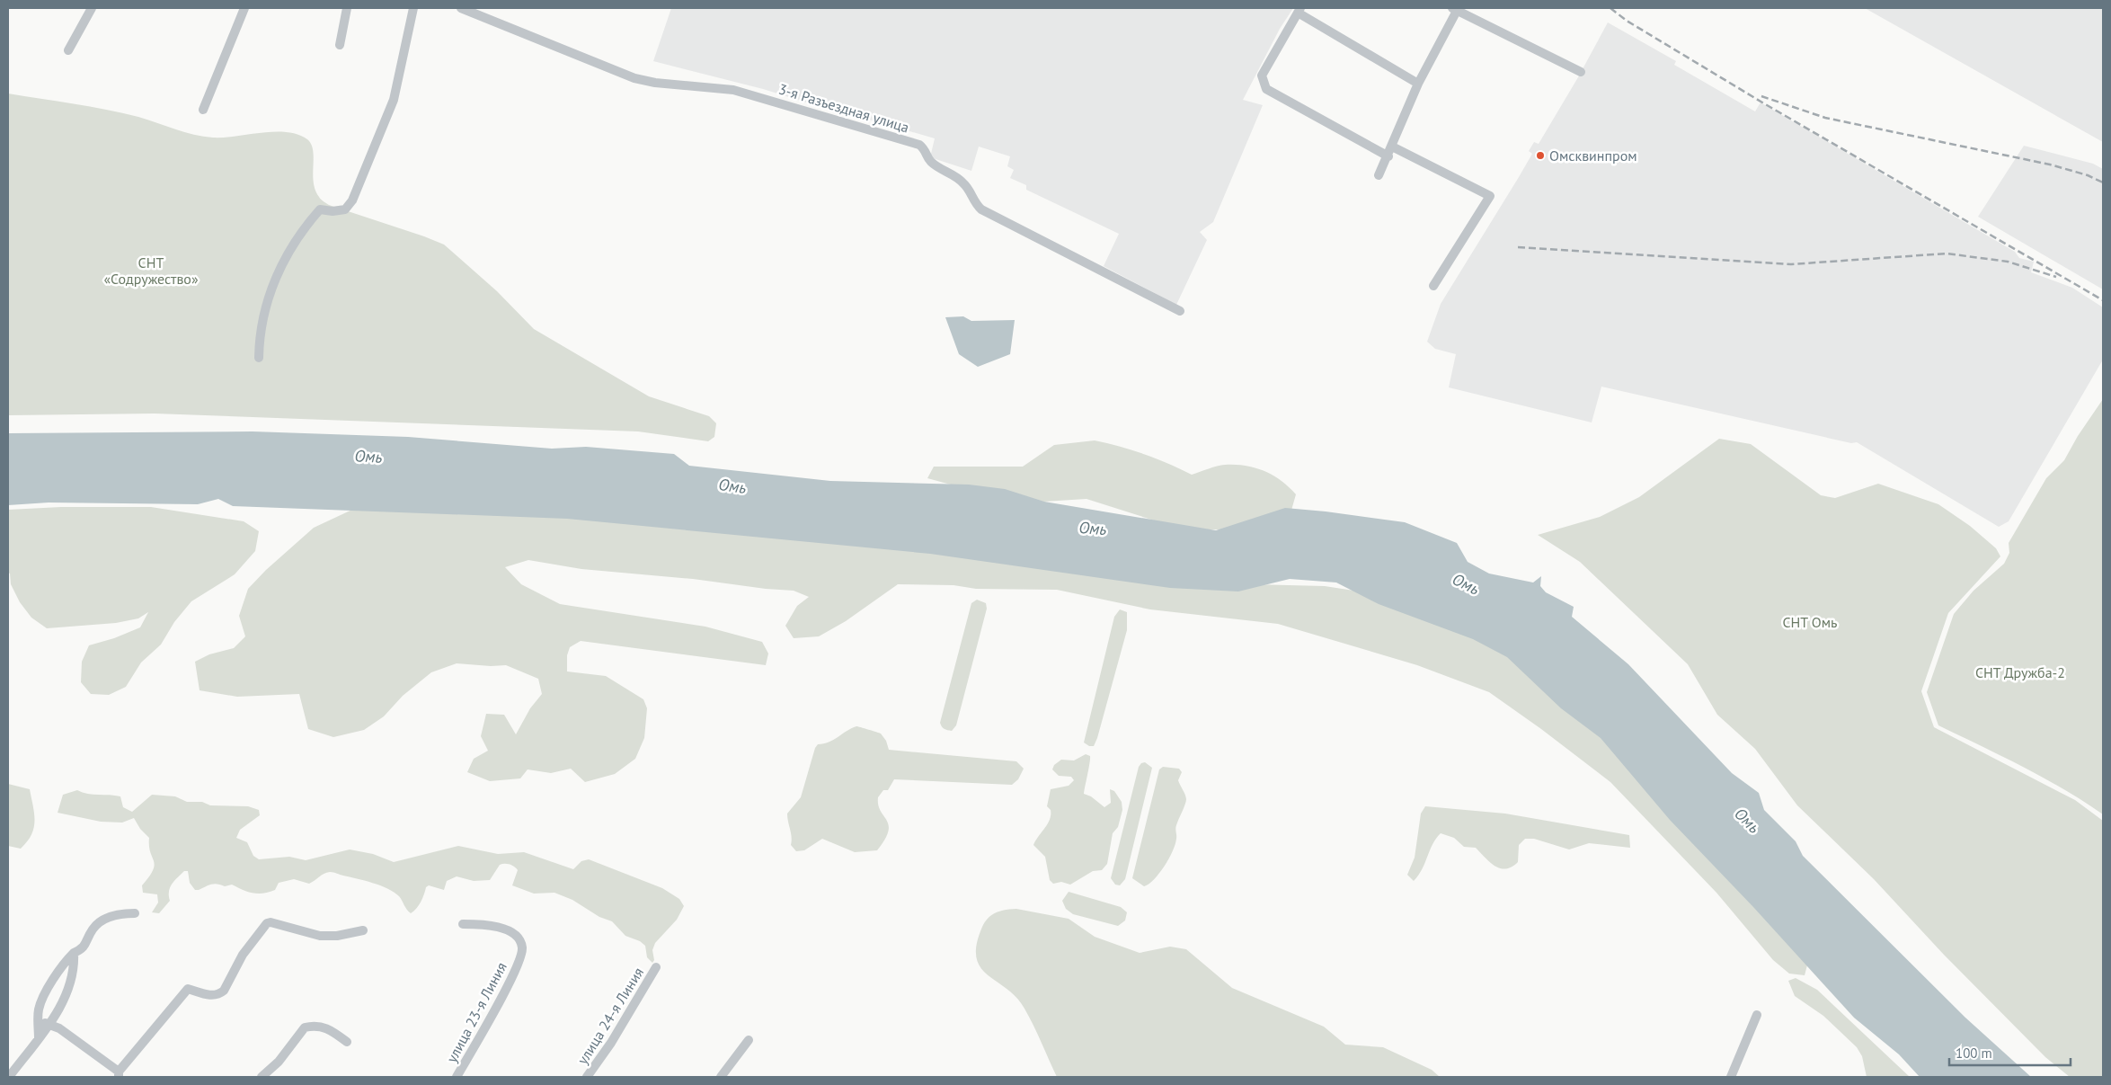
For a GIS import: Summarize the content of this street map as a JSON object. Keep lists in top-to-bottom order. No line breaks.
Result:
{"streets":{"street":["3-я Разъездная улица","улица 23-я Линия","улица 24-я Линия"]},"water":["Омь"],"parks":["СНТ «Содружество»","СНТ Омь","СНТ Дружба-2"],"places":["Омсквинпром"],"scale_bar":"100 m"}
